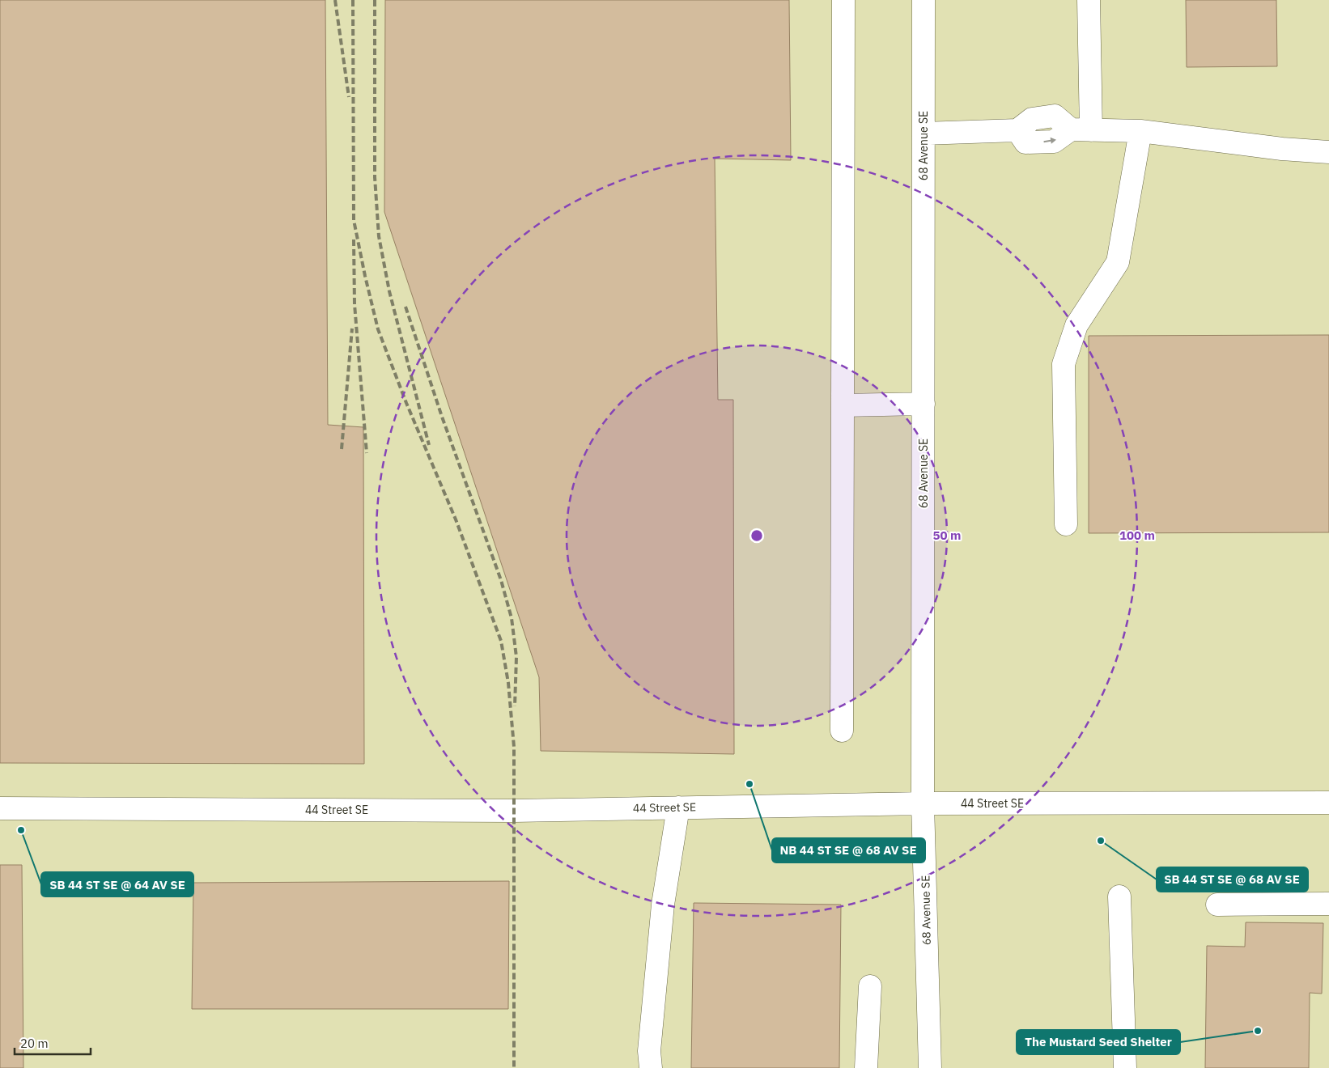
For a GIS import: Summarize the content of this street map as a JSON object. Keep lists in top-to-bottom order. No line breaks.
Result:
{"streets":{"street":["68 Avenue SE","44 Street SE"]},"crossings":[["68 Avenue SE","44 Street SE"]],"places":["NB 44 ST SE @ 68 AV SE","SB 44 ST SE @ 64 AV SE","SB 44 ST SE @ 68 AV SE","The Mustard Seed Shelter"],"scale_bar":"20 m","rings":["50 m","100 m"]}
